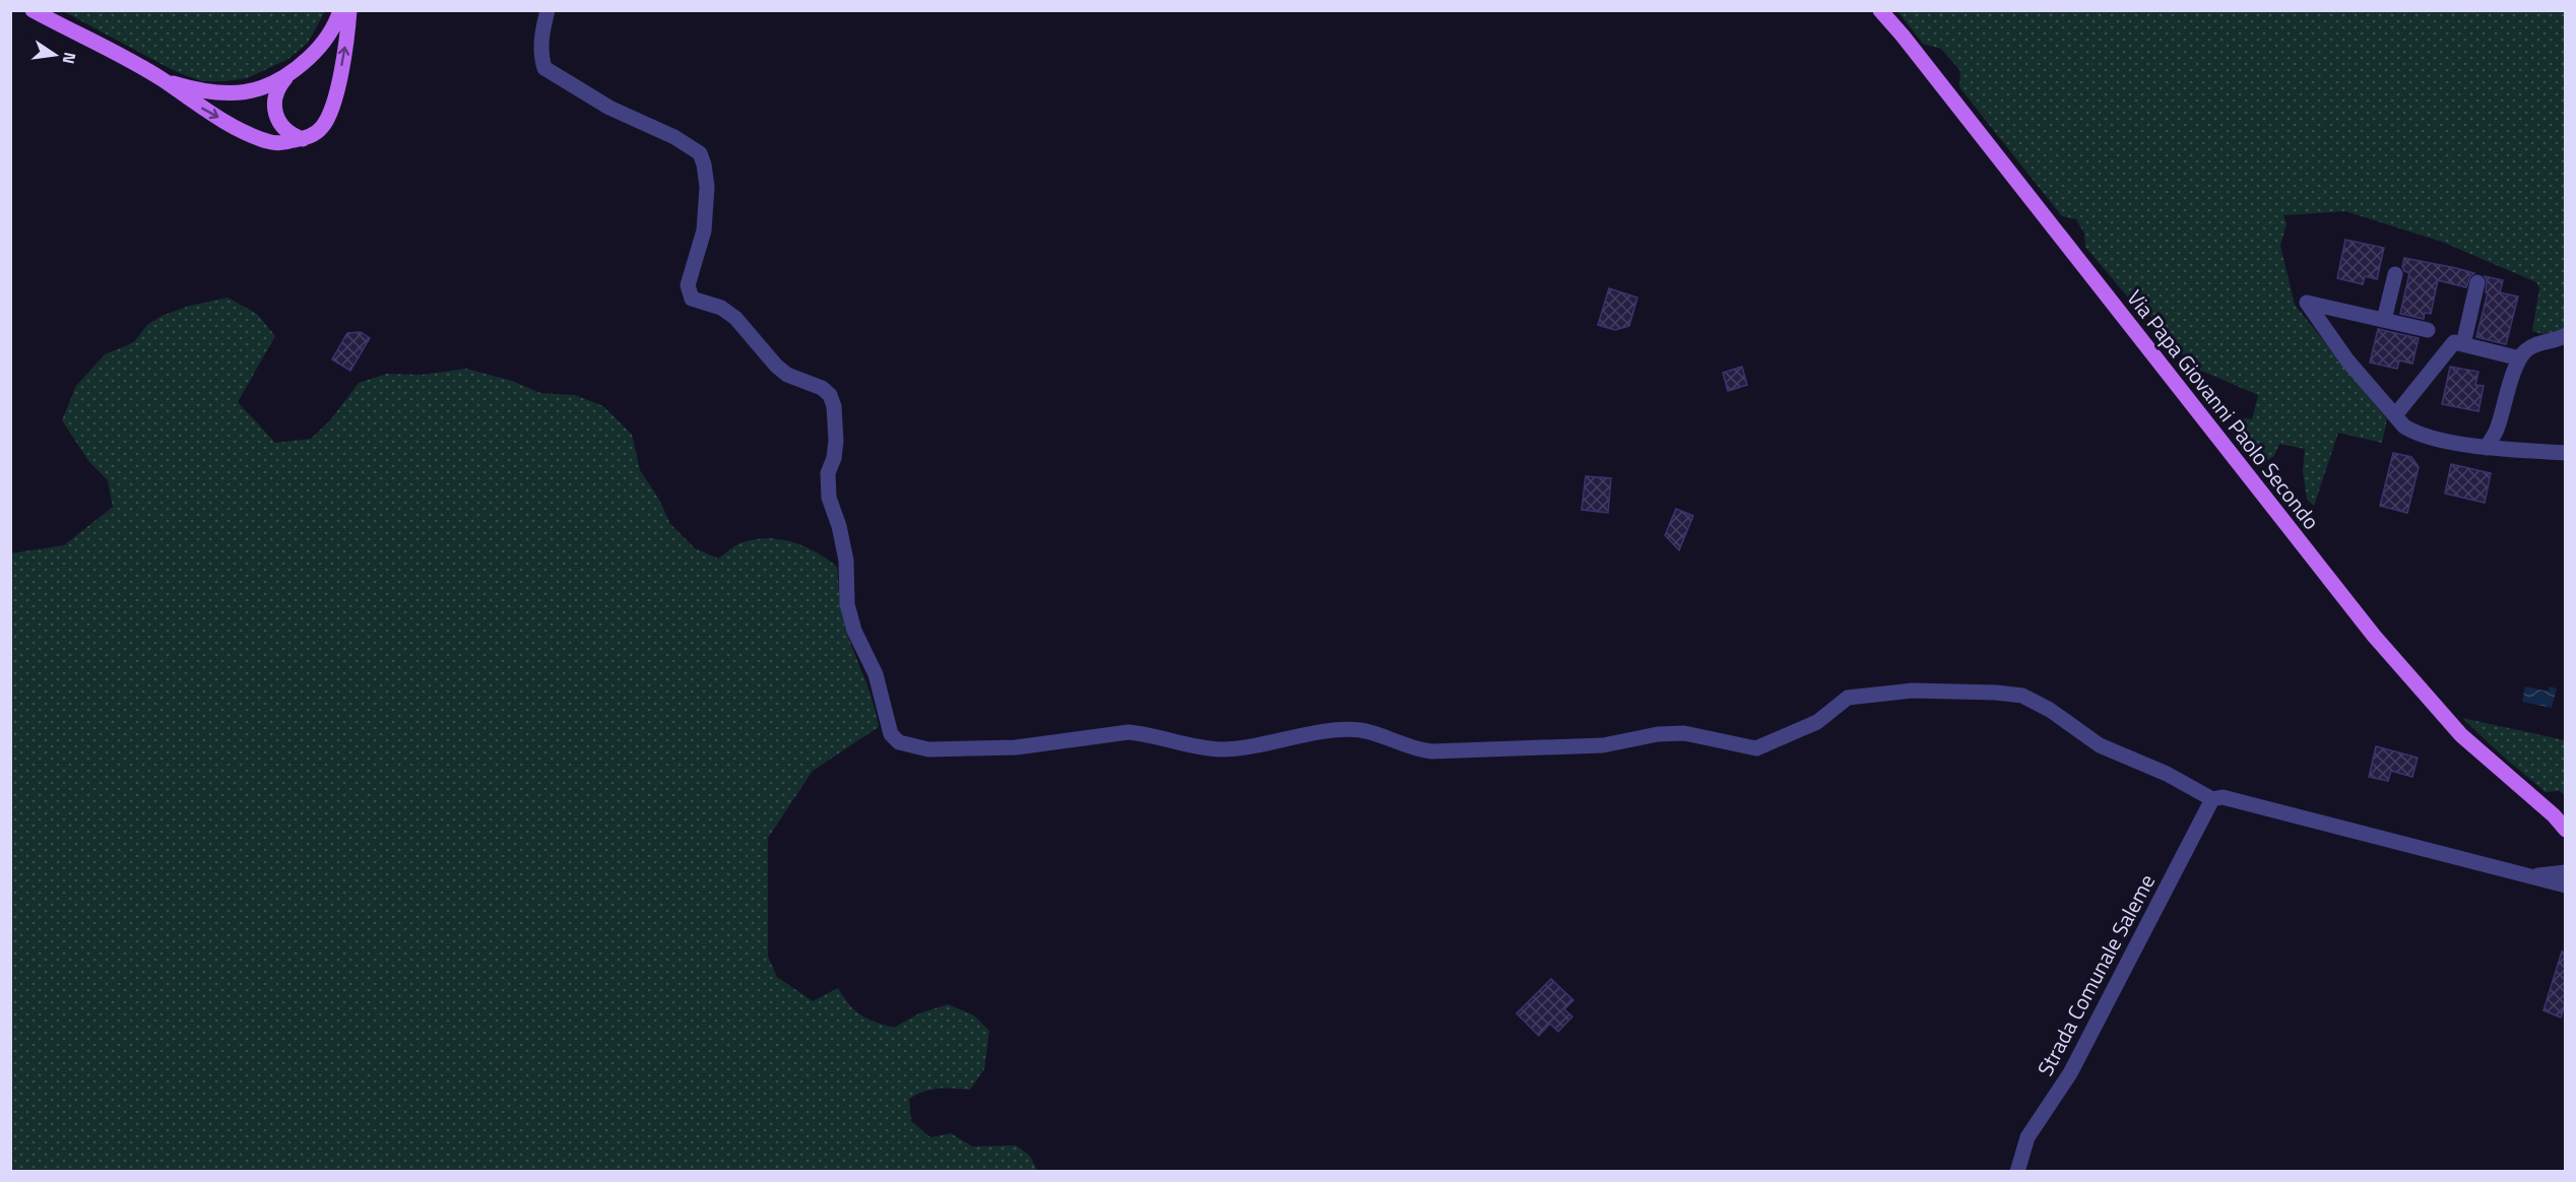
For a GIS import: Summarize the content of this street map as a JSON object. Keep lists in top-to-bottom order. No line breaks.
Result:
{"streets":{"main road":["Via Papa Giovanni Paolo Secondo"],"street":["Strada Comunale Saleme"]},"north":"right"}
